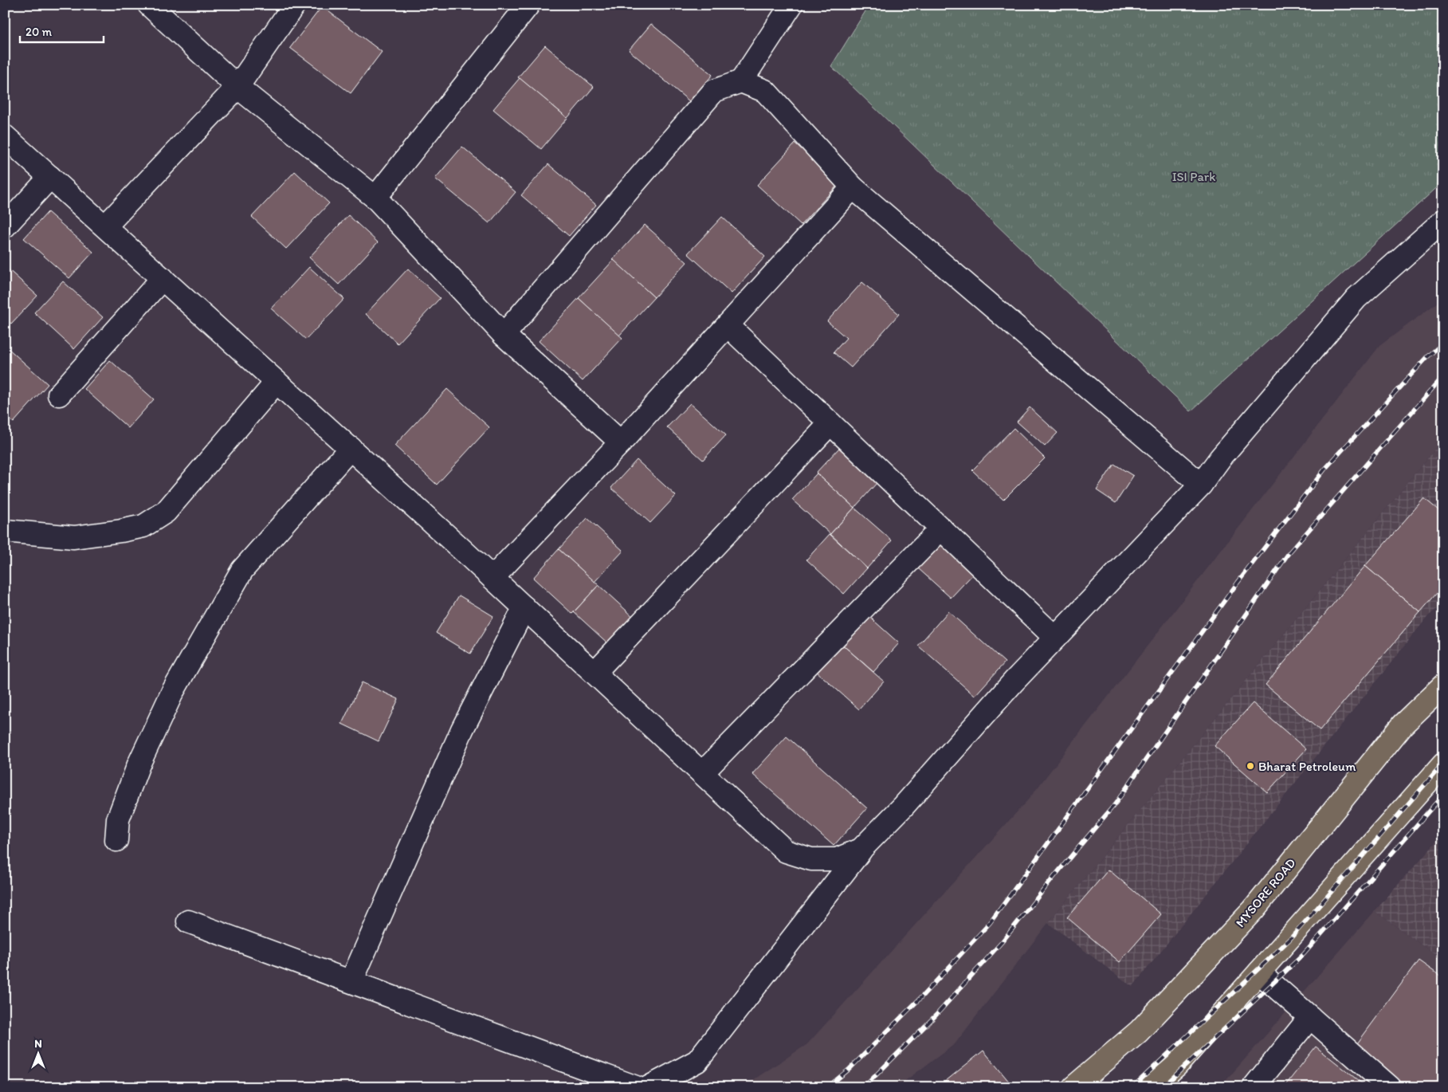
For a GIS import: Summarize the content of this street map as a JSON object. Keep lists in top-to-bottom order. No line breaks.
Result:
{"streets":{"highway":["MYSORE ROAD"]},"parks":["ISI Park"],"places":["Bharat Petroleum"],"scale_bar":"20 m","north":"top"}
